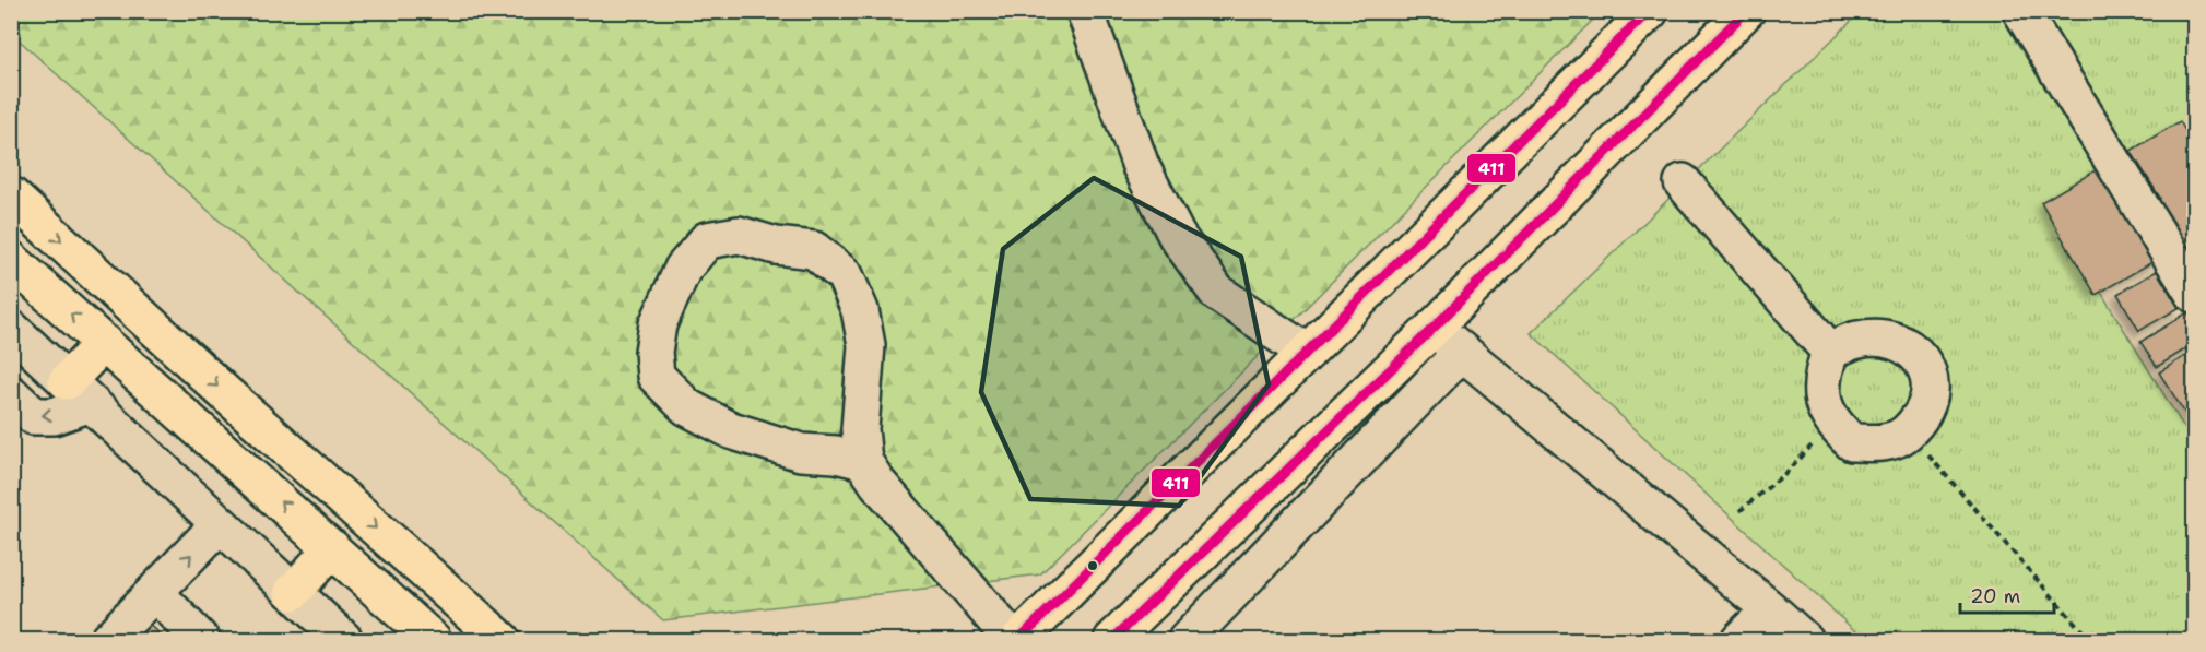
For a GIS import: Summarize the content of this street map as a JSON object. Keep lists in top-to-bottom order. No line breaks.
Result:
{"lines":["transit line 411"],"scale_bar":"20 m"}
